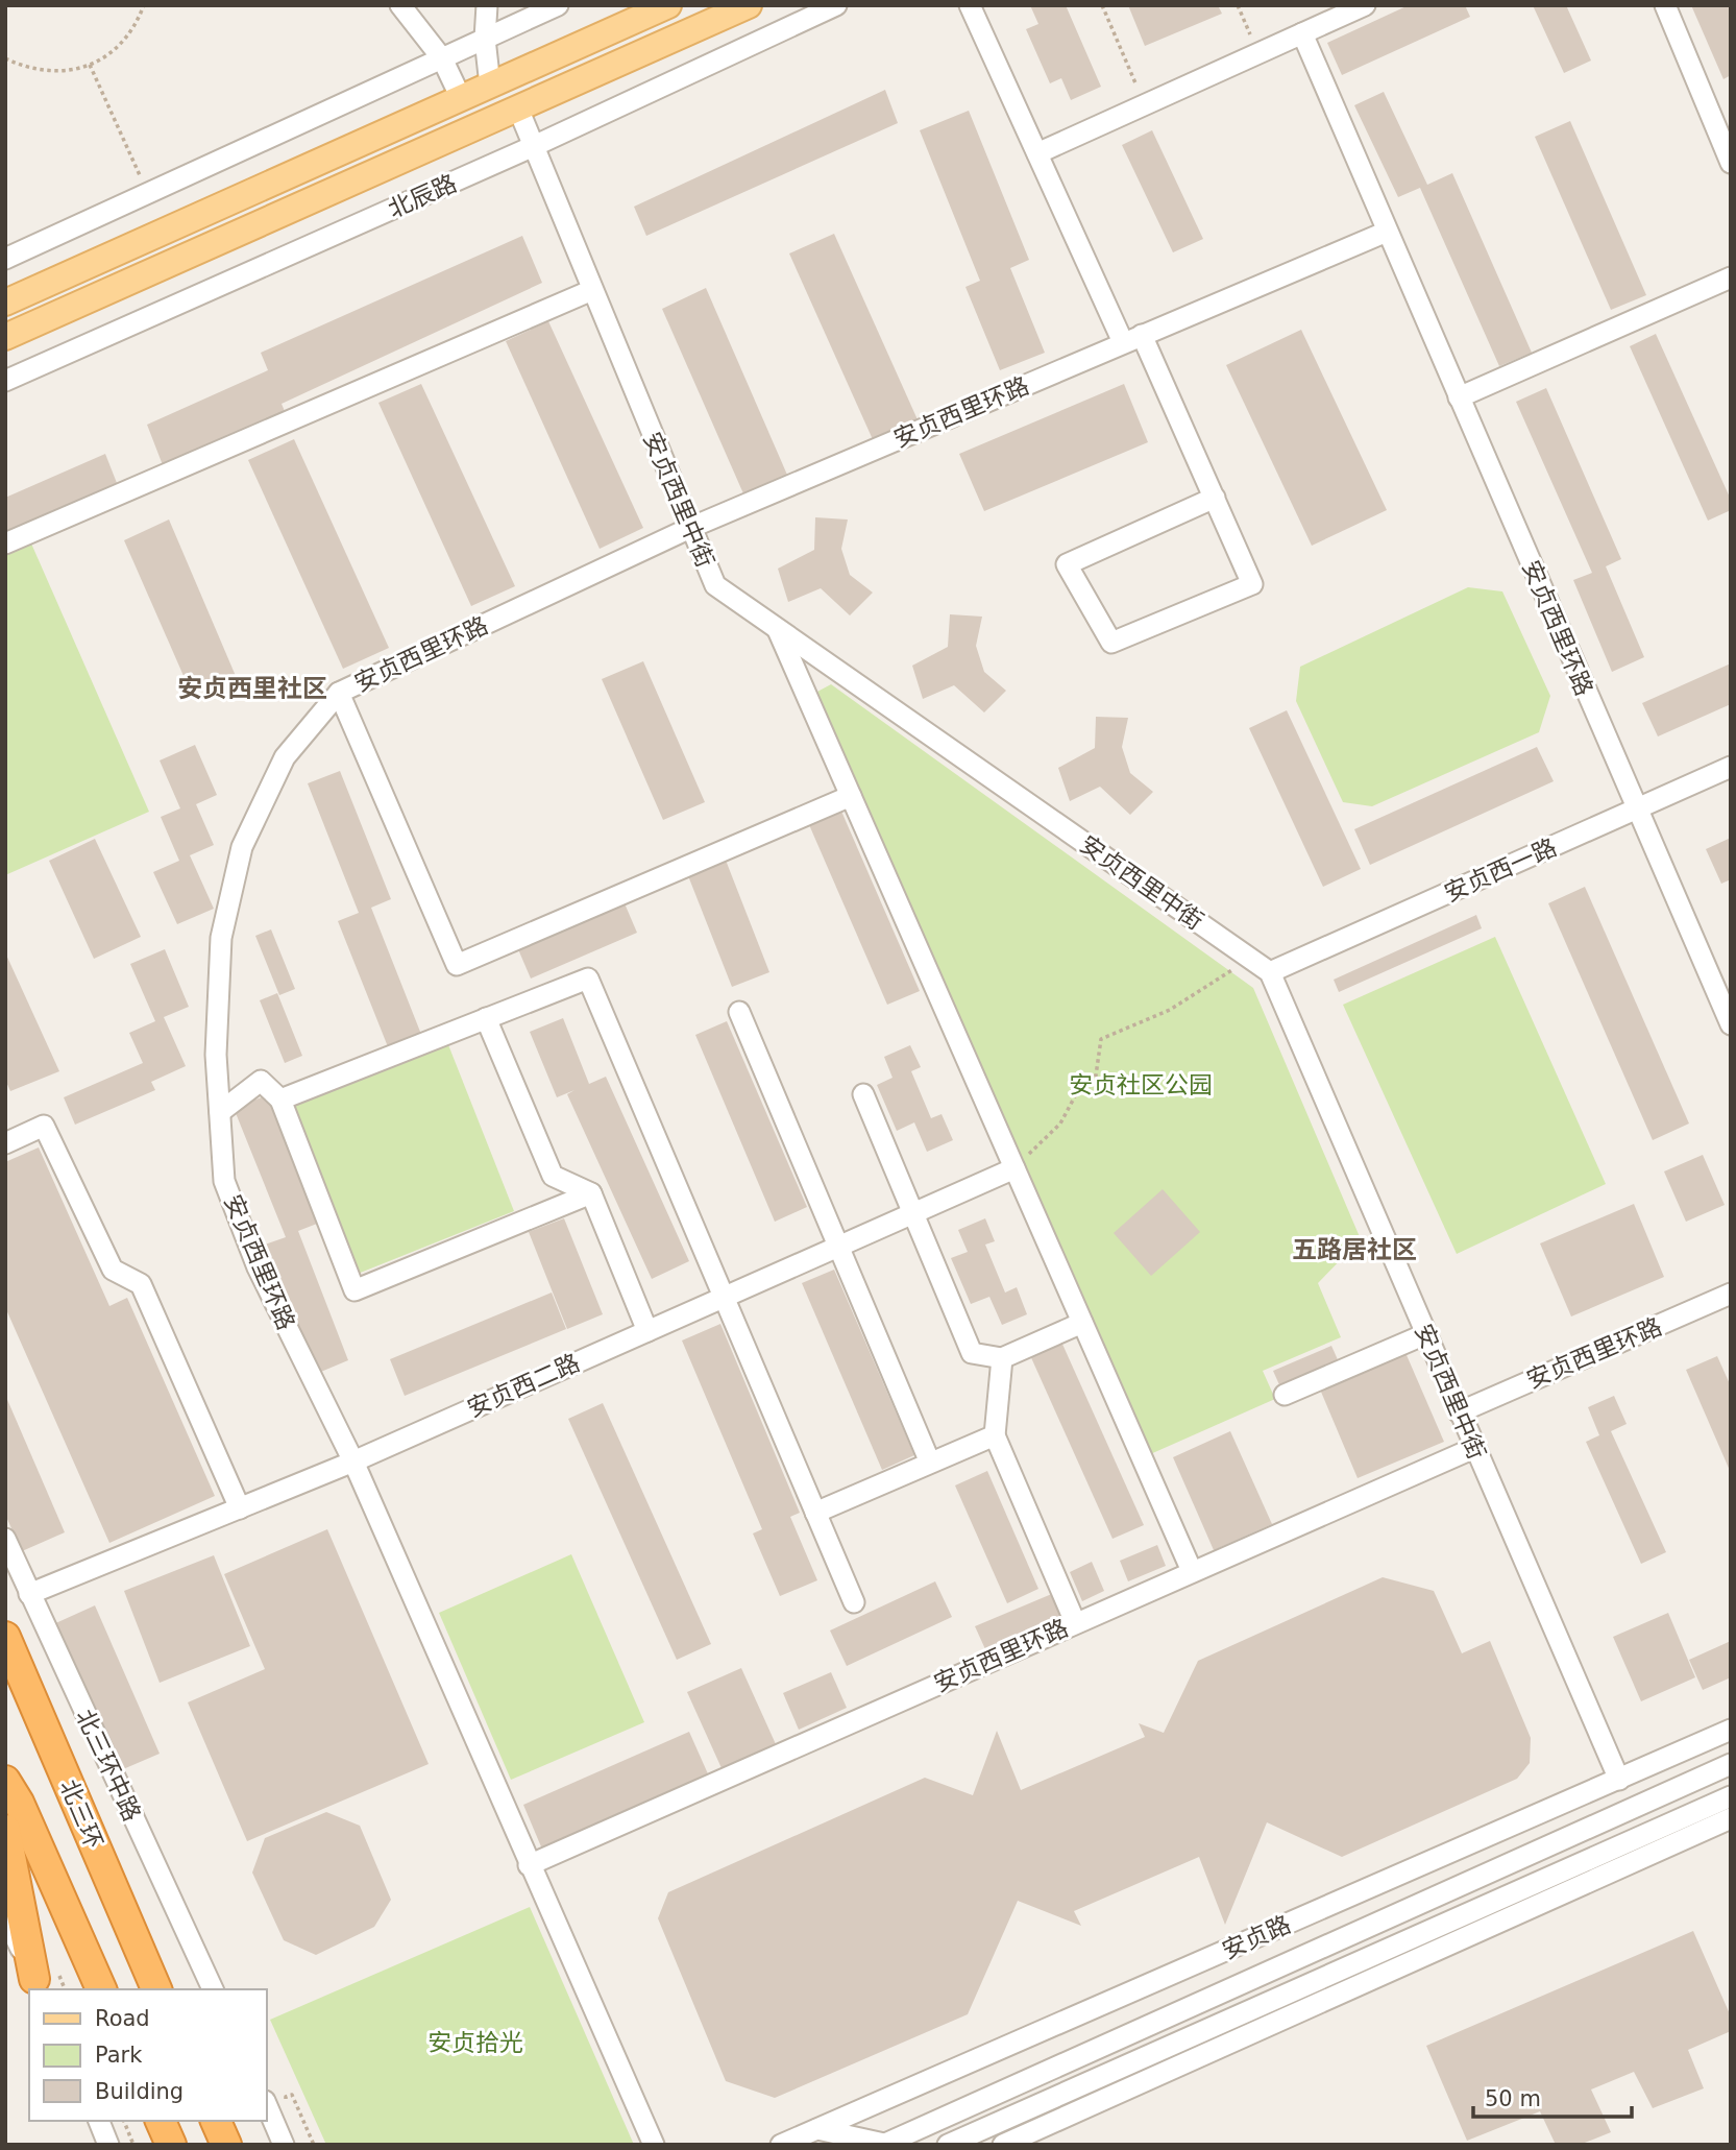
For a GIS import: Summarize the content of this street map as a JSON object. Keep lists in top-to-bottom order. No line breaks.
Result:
{"streets":{"highway":["北三环"],"main road":["北辰路"],"street":["安贞西里环路","安贞西里中街","安贞西一路","安贞西二路","北三环中路","安贞路"]},"crossings":[["北辰路","安贞西里中街"],["安贞西里环路","安贞西里中街"],["安贞西里环路","安贞西一路"],["安贞西里环路","安贞西二路"],["安贞西里中街","安贞西一路"],["安贞西里中街","安贞路"],["安贞西二路","北三环中路"]],"districts":["安贞西里社区","五路居社区"],"parks":["安贞社区公园","安贞拾光"],"legend":["Road","Park","Building"],"scale_bar":"50 m"}
